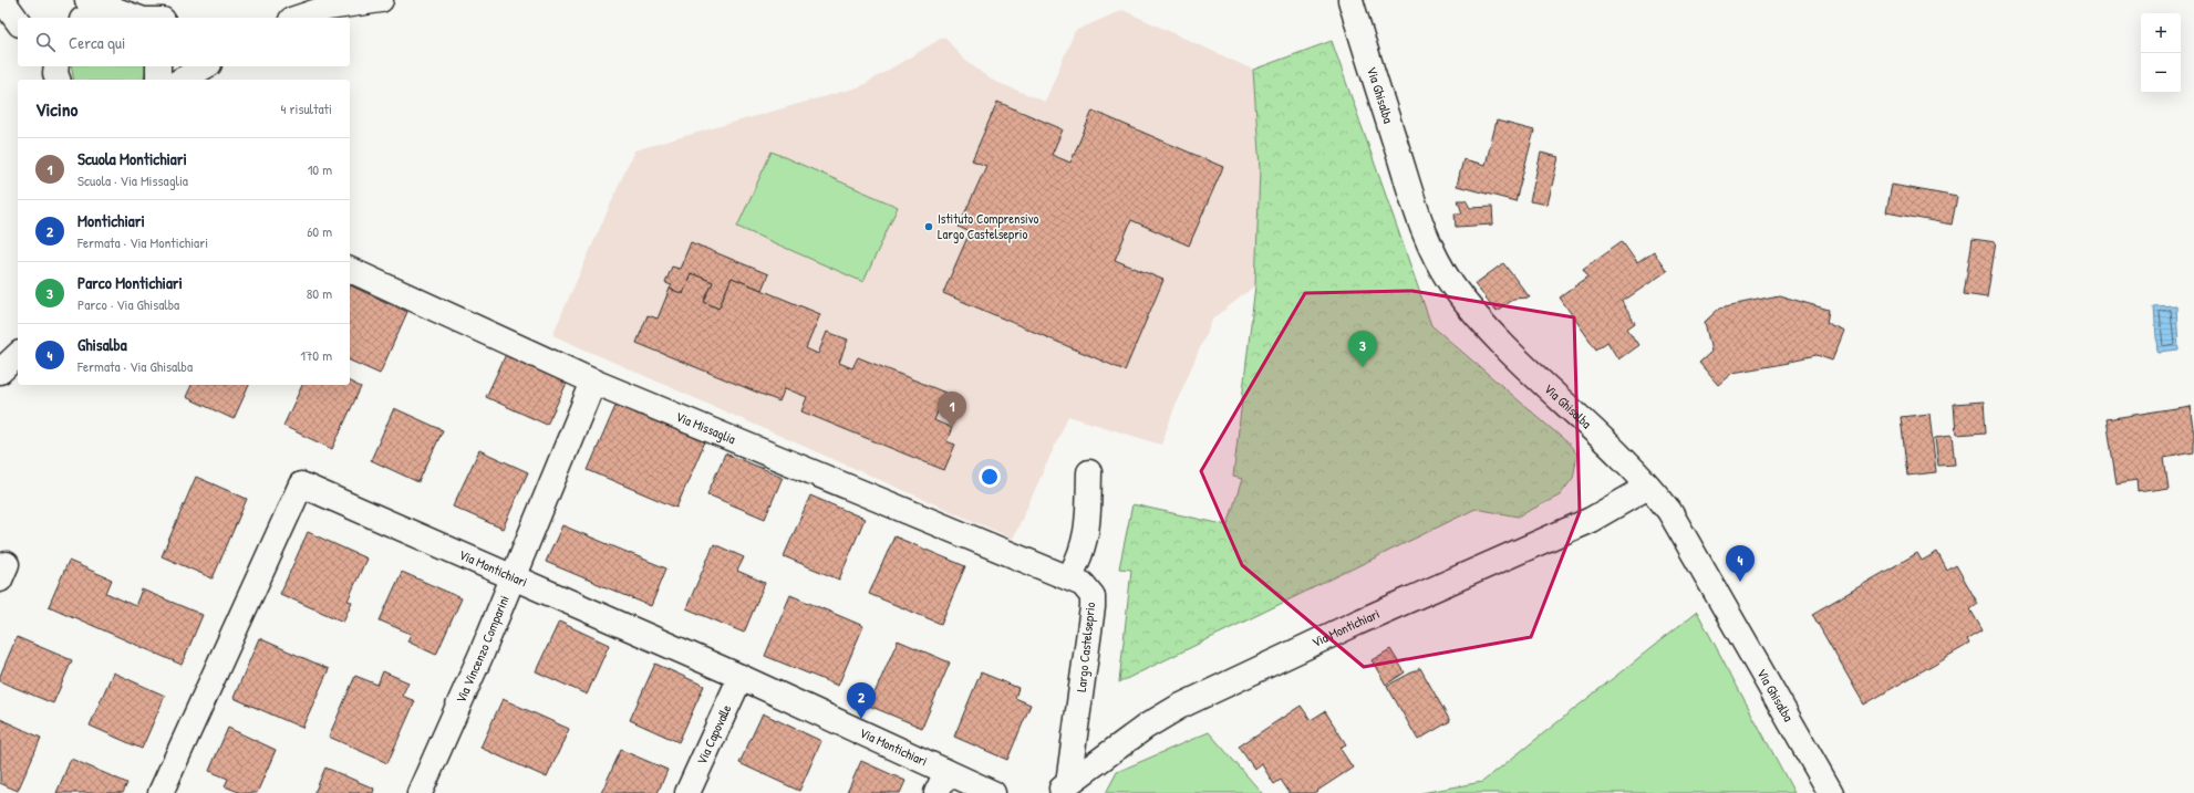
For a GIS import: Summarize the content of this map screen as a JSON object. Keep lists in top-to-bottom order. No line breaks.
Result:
{"streets":{"street":["Via Ghisalba","Via Missaglia","Via Montichiari","Largo Castelseprio","Via Vincenzo Comparini","Via Capovalle"]},"crossings":[["Via Ghisalba","Via Montichiari"],["Via Missaglia","Largo Castelseprio"],["Via Missaglia","Via Vincenzo Comparini"],["Via Montichiari","Largo Castelseprio"],["Via Montichiari","Via Vincenzo Comparini"],["Via Montichiari","Via Capovalle"]],"places":["Istituto Comprensivo Largo Castelseprio"],"page":{"map_buttons":["+","−"],"search":"Cerca qui","heading":["Vicino","4 risultati"],"list":[{"mark":"1","name":"Scuola Montichiari","note":"Scuola · Via Missaglia","value":"10 m"},{"mark":"2","name":"Montichiari","note":"Fermata · Via Montichiari","value":"60 m"},{"mark":"3","name":"Parco Montichiari","note":"Parco · Via Ghisalba","value":"80 m"},{"mark":"4","name":"Ghisalba","note":"Fermata · Via Ghisalba","value":"170 m"}],"pins":["3","1","4","2"]}}
